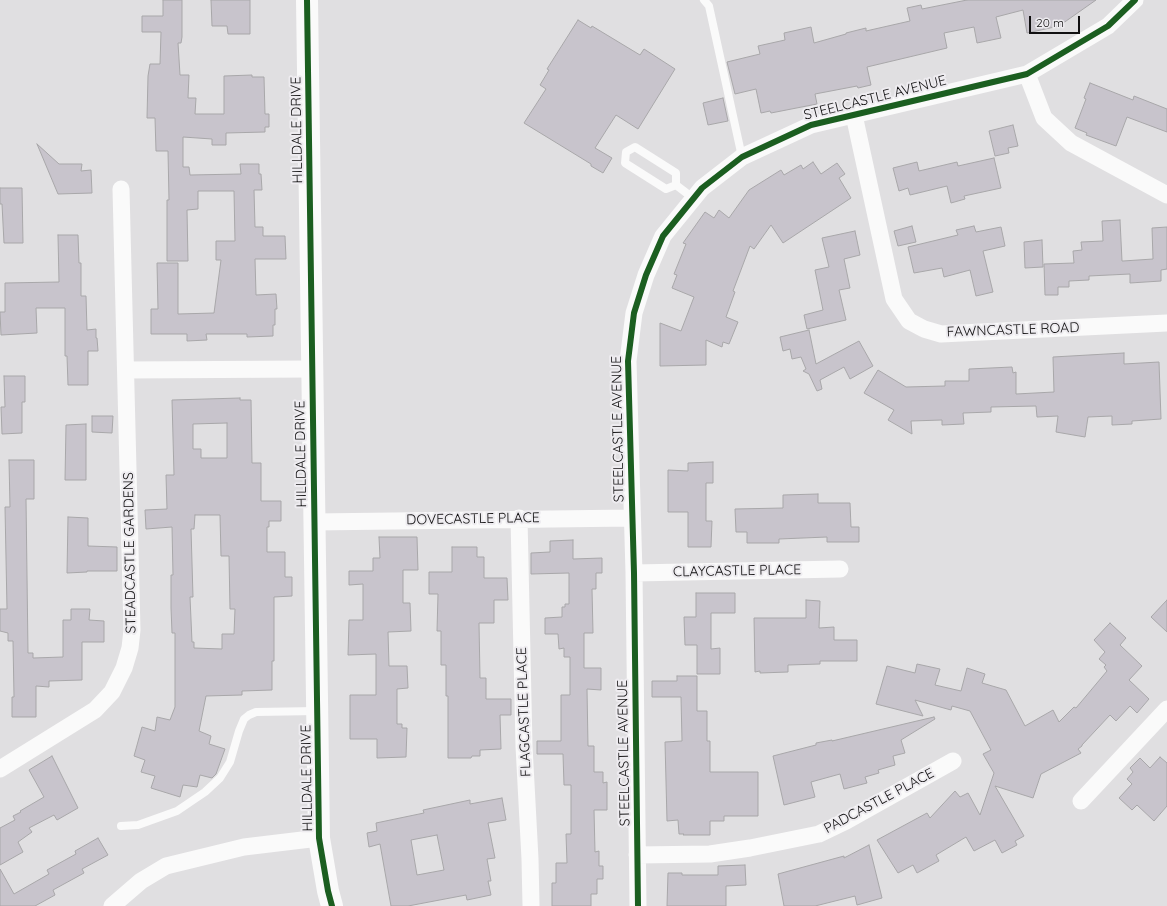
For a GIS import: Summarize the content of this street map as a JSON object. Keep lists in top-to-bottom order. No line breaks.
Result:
{"streets":{"street":["STEELCASTLE AVENUE","HILLDALE DRIVE","FAWNCASTLE ROAD","DOVECASTLE PLACE","STEADCASTLE GARDENS","CLAYCASTLE PLACE","FLAGCASTLE PLACE","PADCASTLE PLACE"]},"crossings":[["STEELCASTLE AVENUE","FAWNCASTLE ROAD"],["STEELCASTLE AVENUE","DOVECASTLE PLACE"],["STEELCASTLE AVENUE","CLAYCASTLE PLACE"],["STEELCASTLE AVENUE","PADCASTLE PLACE"],["HILLDALE DRIVE","DOVECASTLE PLACE"],["DOVECASTLE PLACE","FLAGCASTLE PLACE"]],"scale_bar":"20 m"}
